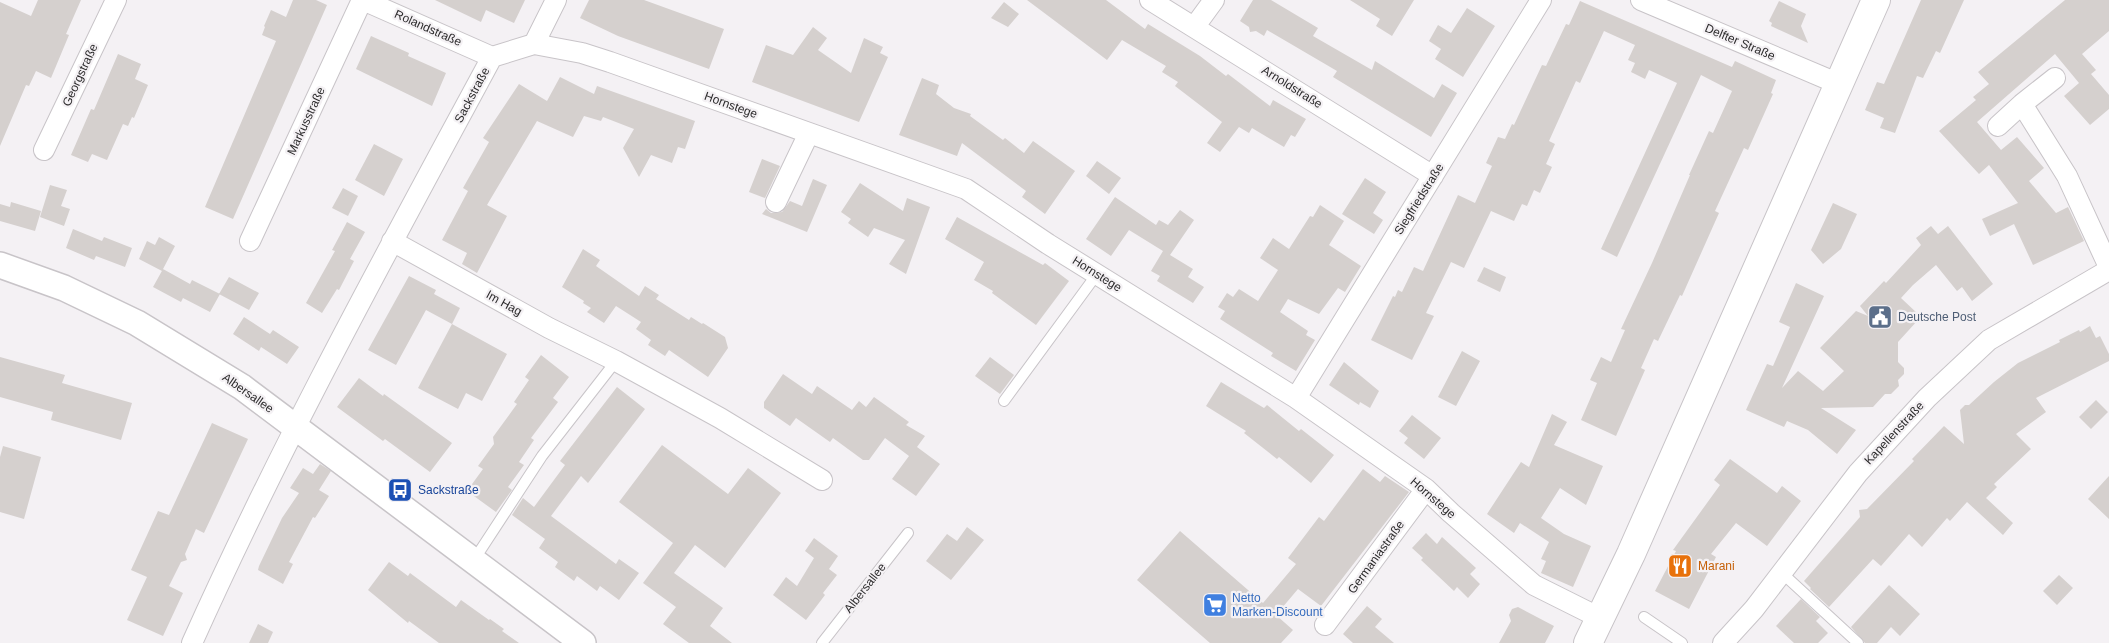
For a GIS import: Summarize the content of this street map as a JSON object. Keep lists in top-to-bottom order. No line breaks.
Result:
{"streets":{"street":["Rolandstraße","Delfter Straße","Georgstraße","Arnoldstraße","Sackstraße","Hornstege","Markusstraße","Siegfriedstraße","Im Hag","Albersallee","Kapellenstraße","Germaniastraße"]},"crossings":[["Rolandstraße","Sackstraße"],["Rolandstraße","Markusstraße"],["Arnoldstraße","Siegfriedstraße"],["Sackstraße","Hornstege"],["Sackstraße","Im Hag"],["Sackstraße","Albersallee"],["Hornstege","Siegfriedstraße"],["Hornstege","Germaniastraße"]],"places":{"public building":["Deutsche Post"],"bus stop":["Sackstraße"],"restaurant":["Marani"],"supermarket":["Netto Marken-Discount"]}}
